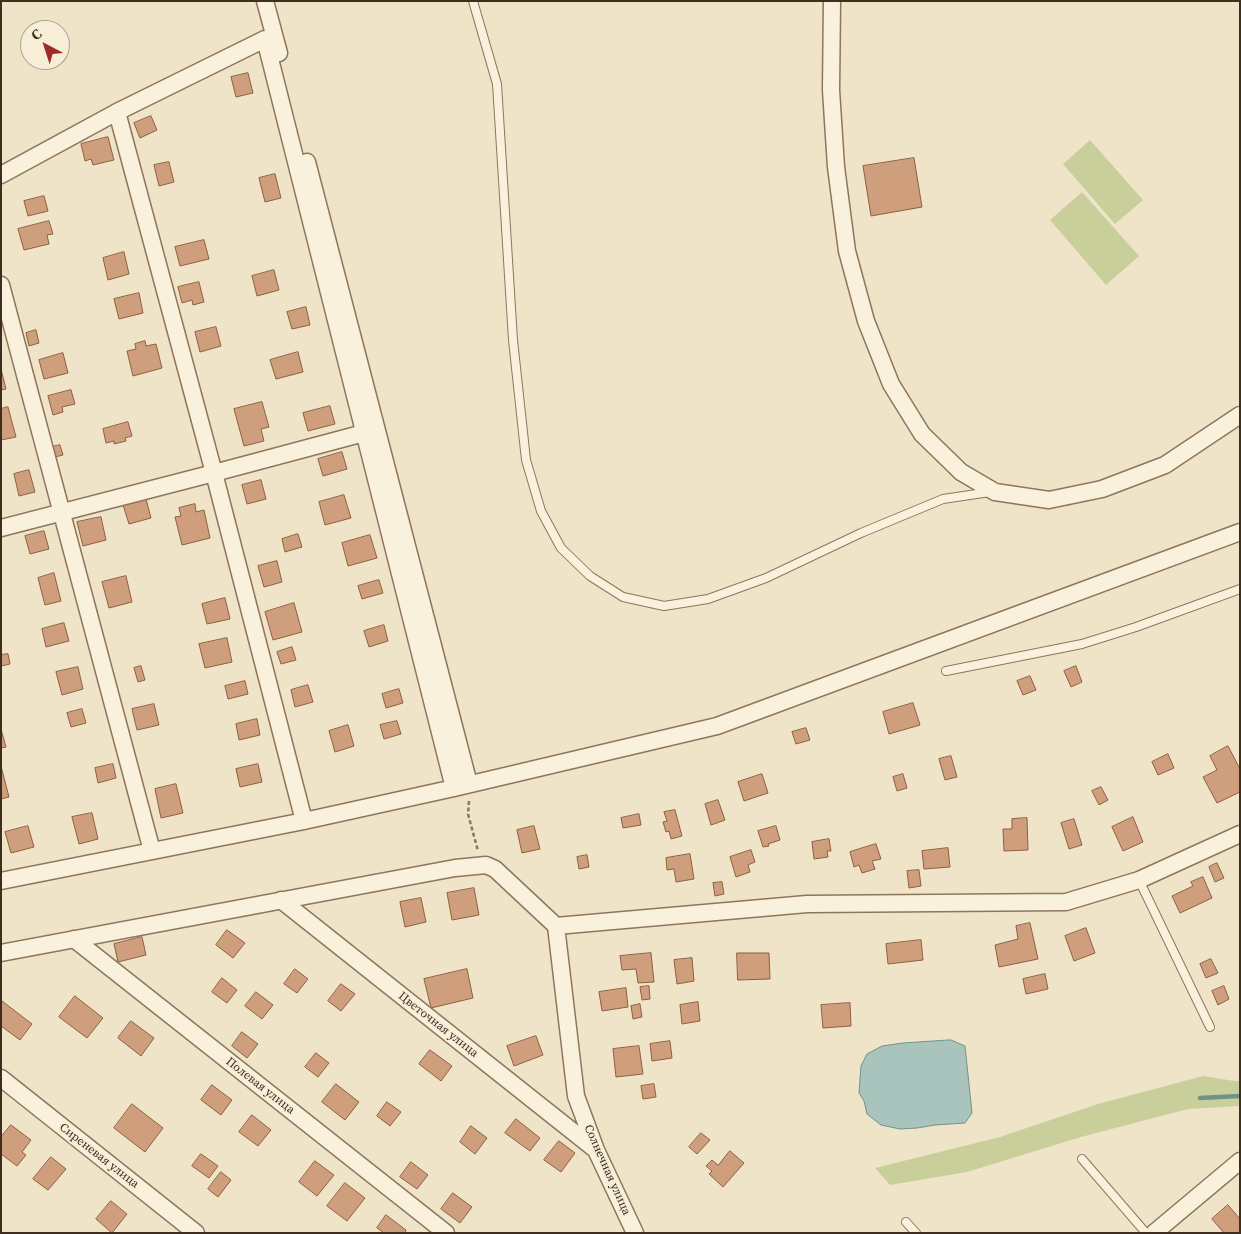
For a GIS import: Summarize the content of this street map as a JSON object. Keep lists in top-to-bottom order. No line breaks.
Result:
{"streets":{"street":["Цветочная улица","Полевая улица","Сиреневая улица","Солнечная улица"]},"crossings":[["Цветочная улица","Солнечная улица"]],"north":"top left"}
